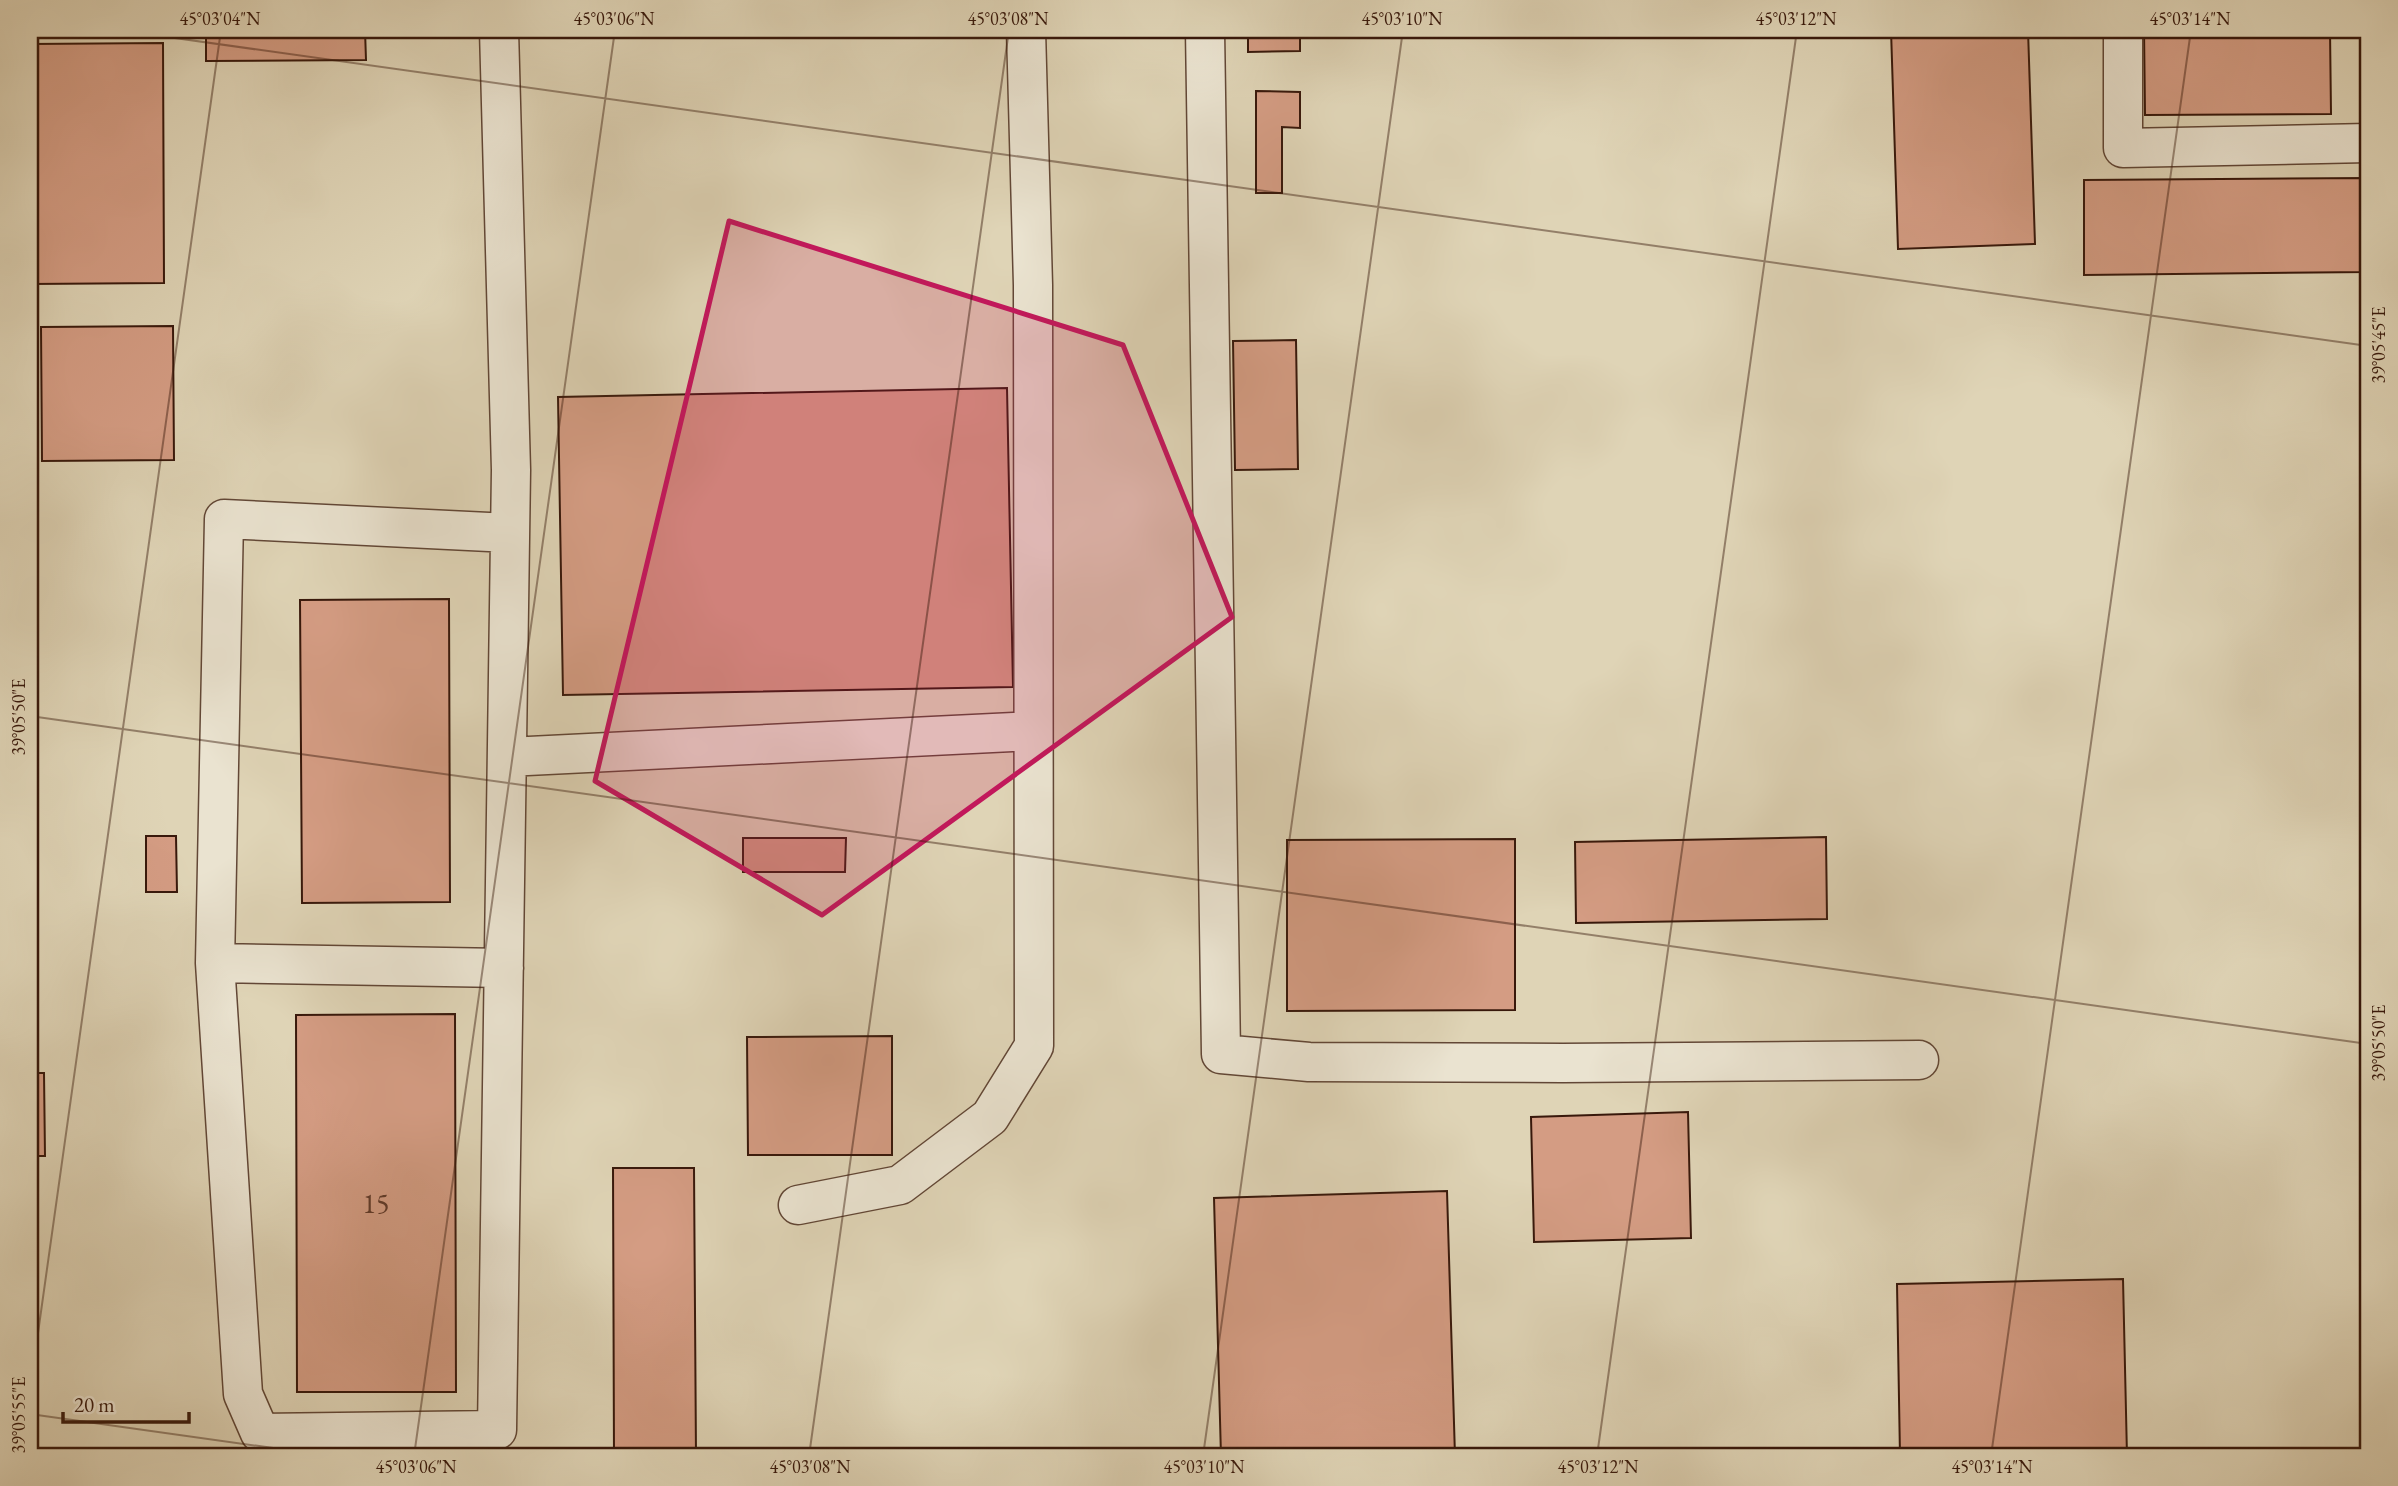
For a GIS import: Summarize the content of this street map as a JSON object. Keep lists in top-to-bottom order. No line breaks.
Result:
{"house_numbers":["15"],"scale_bar":"20 m","coordinates":["45°03'04\"N","45°03'06\"N","45°03'08\"N","45°03'10\"N","45°03'12\"N","45°03'14\"N","39°05'45\"E","39°05'50\"E","39°05'55\"E"]}
